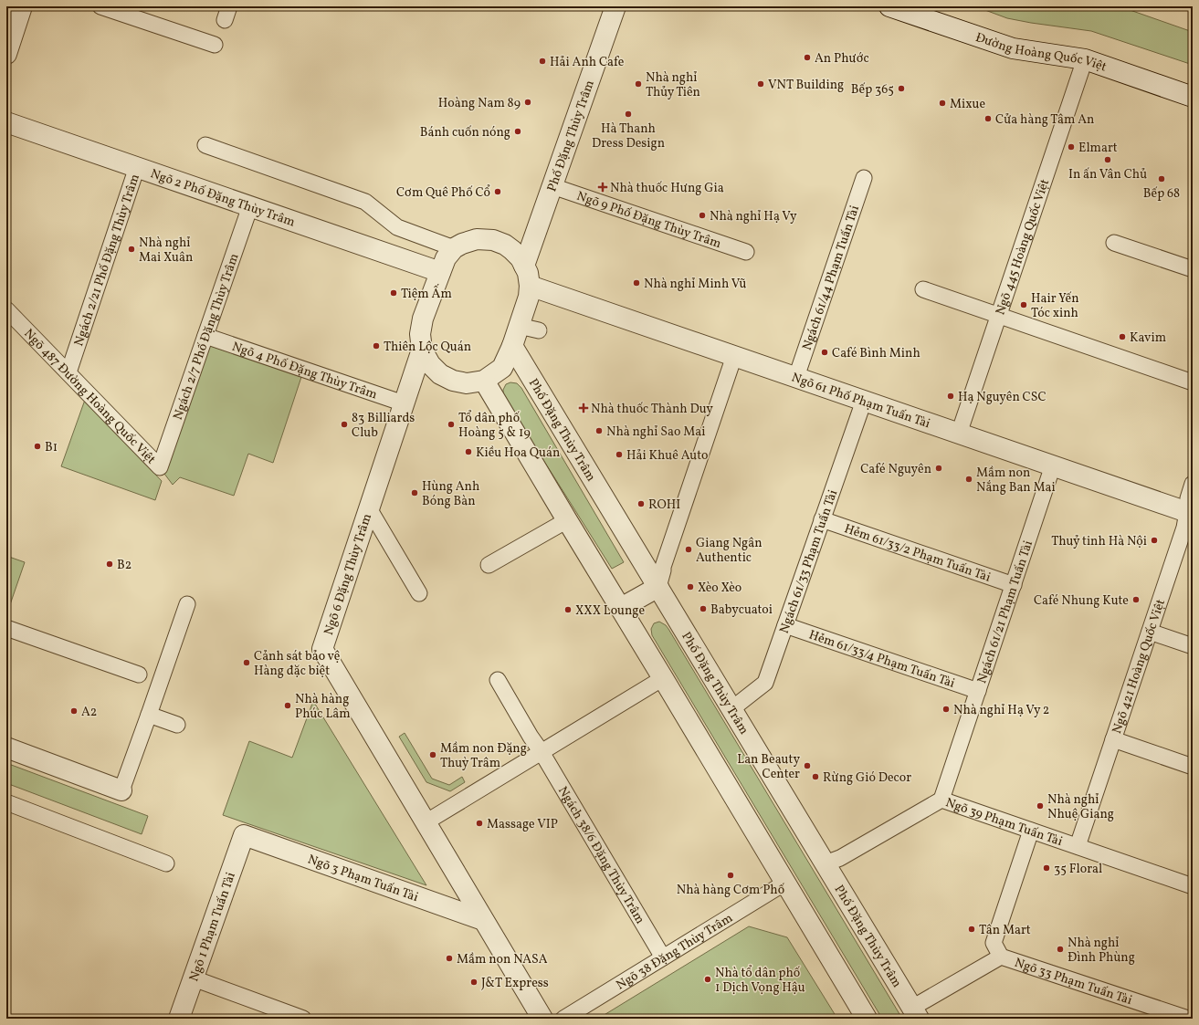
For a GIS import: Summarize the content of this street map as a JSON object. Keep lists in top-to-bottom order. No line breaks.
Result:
{"streets":{"street":["Đường Hoàng Quốc Việt","Phố Đặng Thùy Trâm","Ngõ 2 Phố Đặng Thùy Trâm","Ngõ 61 Phố Phạm Tuấn Tài","Ngõ 6 Đặng Thùy Trâm","Ngõ 3 Phạm Tuấn Tài","Ngõ 1 Phạm Tuấn Tài"],"lane":["Ngõ 9 Phố Đặng Thùy Trâm","Ngõ 445 Hoàng Quốc Việt","Ngách 2/21 Phố Đặng Thùy Trâm","Ngách 61/44 Phạm Tuấn Tài","Ngách 2/7 Phố Đặng Thùy Trâm","Ngõ 4 Phố Đặng Thùy Trâm","Ngõ 487 Đường Hoàng Quốc Việt","Hẻm 61/33/2 Phạm Tuấn Tài","Ngách 61/33 Phạm Tuấn Tài","Ngách 61/21 Phạm Tuấn Tài","Hẻm 61/33/4 Phạm Tuấn Tài","Ngõ 421 Hoàng Quốc Việt","Ngõ 39 Phạm Tuấn Tài","Ngách 38/6 Đặng Thùy Trâm","Ngõ 38 Đặng Thùy Trâm","Ngõ 33 Phạm Tuấn Tài"]},"crossings":[["Đường Hoàng Quốc Việt","Ngõ 445 Hoàng Quốc Việt"],["Phố Đặng Thùy Trâm","Ngõ 2 Phố Đặng Thùy Trâm"],["Phố Đặng Thùy Trâm","Ngõ 9 Phố Đặng Thùy Trâm"],["Phố Đặng Thùy Trâm","Ngõ 61 Phố Phạm Tuấn Tài"],["Phố Đặng Thùy Trâm","Ngách 61/33 Phạm Tuấn Tài"],["Phố Đặng Thùy Trâm","Ngõ 6 Đặng Thùy Trâm"],["Phố Đặng Thùy Trâm","Ngõ 39 Phạm Tuấn Tài"],["Phố Đặng Thùy Trâm","Ngõ 33 Phạm Tuấn Tài"],["Ngõ 2 Phố Đặng Thùy Trâm","Ngách 2/21 Phố Đặng Thùy Trâm"],["Ngõ 2 Phố Đặng Thùy Trâm","Ngách 2/7 Phố Đặng Thùy Trâm"],["Ngõ 2 Phố Đặng Thùy Trâm","Ngõ 61 Phố Phạm Tuấn Tài"],["Ngõ 2 Phố Đặng Thùy Trâm","Ngõ 6 Đặng Thùy Trâm"],["Ngõ 445 Hoàng Quốc Việt","Ngõ 61 Phố Phạm Tuấn Tài"],["Ngách 2/21 Phố Đặng Thùy Trâm","Ngõ 487 Đường Hoàng Quốc Việt"],["Ngách 61/44 Phạm Tuấn Tài","Ngõ 61 Phố Phạm Tuấn Tài"],["Ngách 2/7 Phố Đặng Thùy Trâm","Ngõ 4 Phố Đặng Thùy Trâm"],["Ngách 2/7 Phố Đặng Thùy Trâm","Ngõ 487 Đường Hoàng Quốc Việt"],["Ngõ 4 Phố Đặng Thùy Trâm","Ngõ 6 Đặng Thùy Trâm"],["Ngõ 61 Phố Phạm Tuấn Tài","Ngách 61/33 Phạm Tuấn Tài"],["Ngõ 61 Phố Phạm Tuấn Tài","Ngõ 6 Đặng Thùy Trâm"],["Ngõ 61 Phố Phạm Tuấn Tài","Ngách 61/21 Phạm Tuấn Tài"],["Ngõ 61 Phố Phạm Tuấn Tài","Ngõ 421 Hoàng Quốc Việt"],["Hẻm 61/33/2 Phạm Tuấn Tài","Ngách 61/33 Phạm Tuấn Tài"],["Hẻm 61/33/2 Phạm Tuấn Tài","Ngách 61/21 Phạm Tuấn Tài"],["Ngách 61/33 Phạm Tuấn Tài","Hẻm 61/33/4 Phạm Tuấn Tài"],["Ngách 61/21 Phạm Tuấn Tài","Hẻm 61/33/4 Phạm Tuấn Tài"],["Ngách 61/21 Phạm Tuấn Tài","Ngõ 39 Phạm Tuấn Tài"],["Ngõ 421 Hoàng Quốc Việt","Ngõ 39 Phạm Tuấn Tài"],["Ngõ 39 Phạm Tuấn Tài","Ngõ 33 Phạm Tuấn Tài"],["Ngách 38/6 Đặng Thùy Trâm","Ngõ 38 Đặng Thùy Trâm"],["Ngõ 3 Phạm Tuấn Tài","Ngõ 1 Phạm Tuấn Tài"]],"places":{"other":["An Phước","Hải Anh Cafe","Nhà nghỉ Thủy Tiên","VNT Building","Bếp 365","Hoàng Nam 89","Mixue","Hà Thanh Dress Design","Cửa hàng Tâm An","Bánh cuốn nóng","Elmart","In ấn Vân Chủ","Bếp 68","Cơm Quê Phố Cổ","Nhà nghỉ Hạ Vy","Nhà nghỉ Mai Xuân","Nhà nghỉ Minh Vũ","Tiệm Ấm","Hair Yến Tóc xinh","Kavim","Thiên Lộc Quán","Café Bình Minh","Hạ Nguyên CSC","83 Billiards Club","Tổ dân phố Hoàng 5 & 19","Nhà nghỉ Sao Mai","B1","Kiều Hoa Quán","Hải Khuê Auto","Café Nguyên","Mầm non Nắng Ban Mai","Hùng Anh Bóng Bàn","ROHI","Thuỷ tinh Hà Nội","Giang Ngân Authentic","B2","Xèo Xèo","Café Nhung Kute","Babycuatoi","XXX Lounge","Cảnh sát bảo vệ Hàng đặc biệt","Nhà hàng Phúc Lâm","Nhà nghỉ Hạ Vy 2","A2","Mầm non Đặng Thuỳ Trâm","Lan Beauty Center","Rừng Gió Decor","Nhà nghỉ Nhuệ Giang","Massage VIP","35 Floral","Nhà hàng Cơm Phố","Tân Mart","Nhà nghỉ Đình Phùng","Mầm non NASA","Nhà tổ dân phố 1 Dịch Vọng Hậu","J&T Express"],"health":["Nhà thuốc Hưng Gia","Nhà thuốc Thành Duy"]}}
